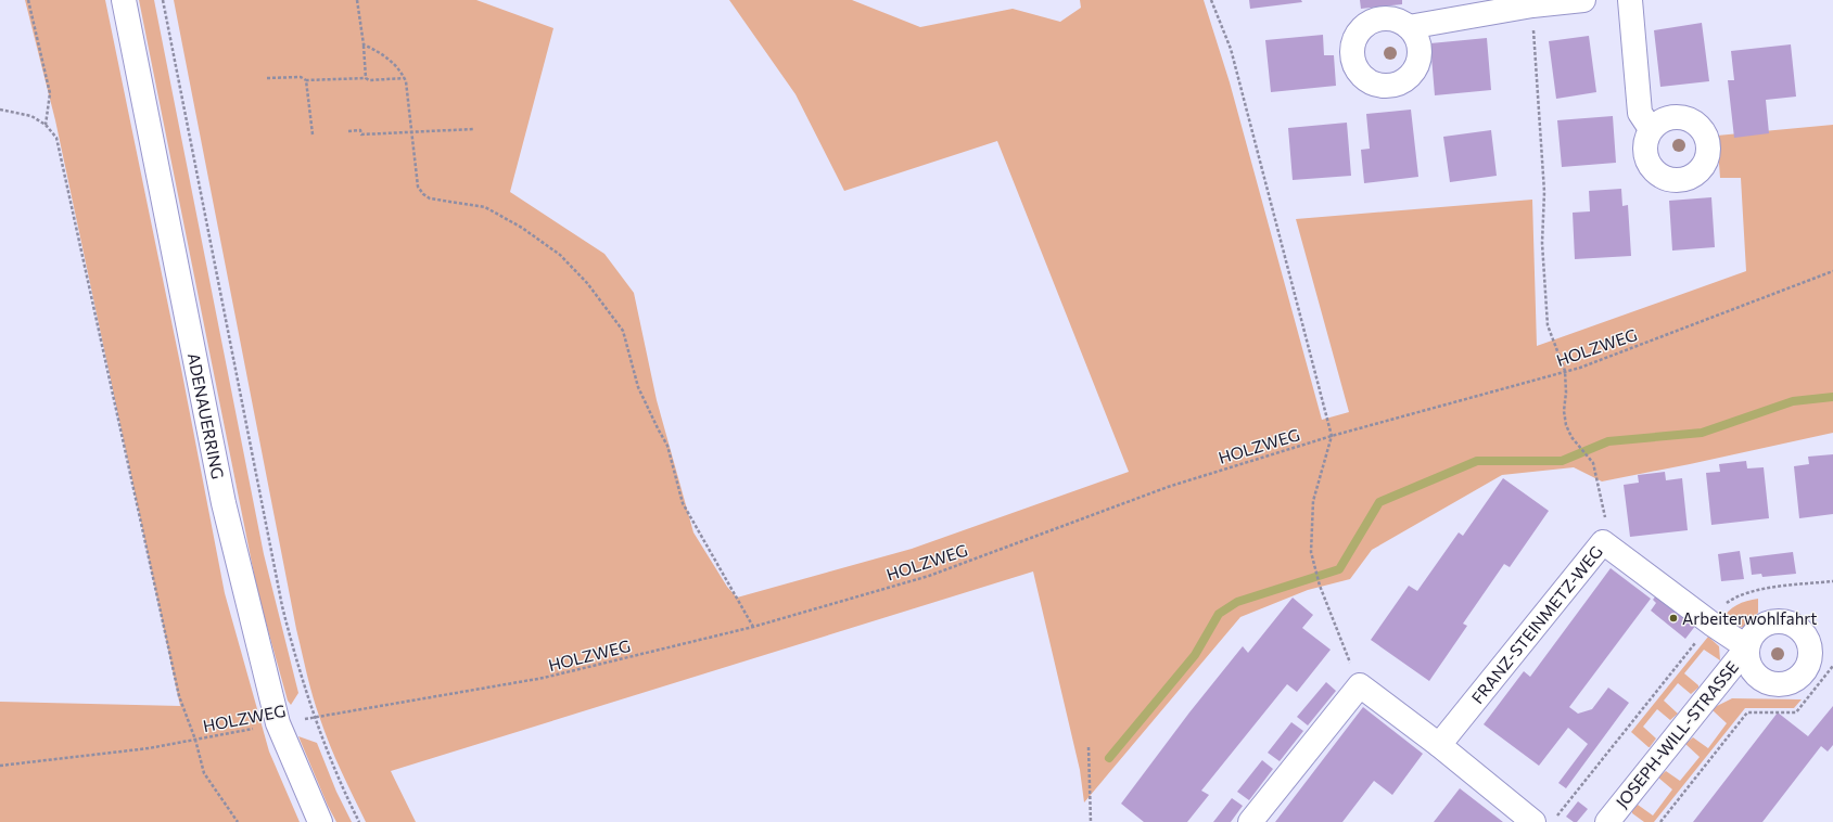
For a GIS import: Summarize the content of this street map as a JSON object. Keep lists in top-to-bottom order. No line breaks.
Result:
{"streets":{"main road":["ADENAUERRING","FRANZ-STEINMETZ-WEG","JOSEPH-WILL-STRASSE"],"path":["HOLZWEG"]},"crossings":[["HOLZWEG","ADENAUERRING"],["FRANZ-STEINMETZ-WEG","JOSEPH-WILL-STRASSE"]],"places":["Arbeiterwohlfahrt"]}
